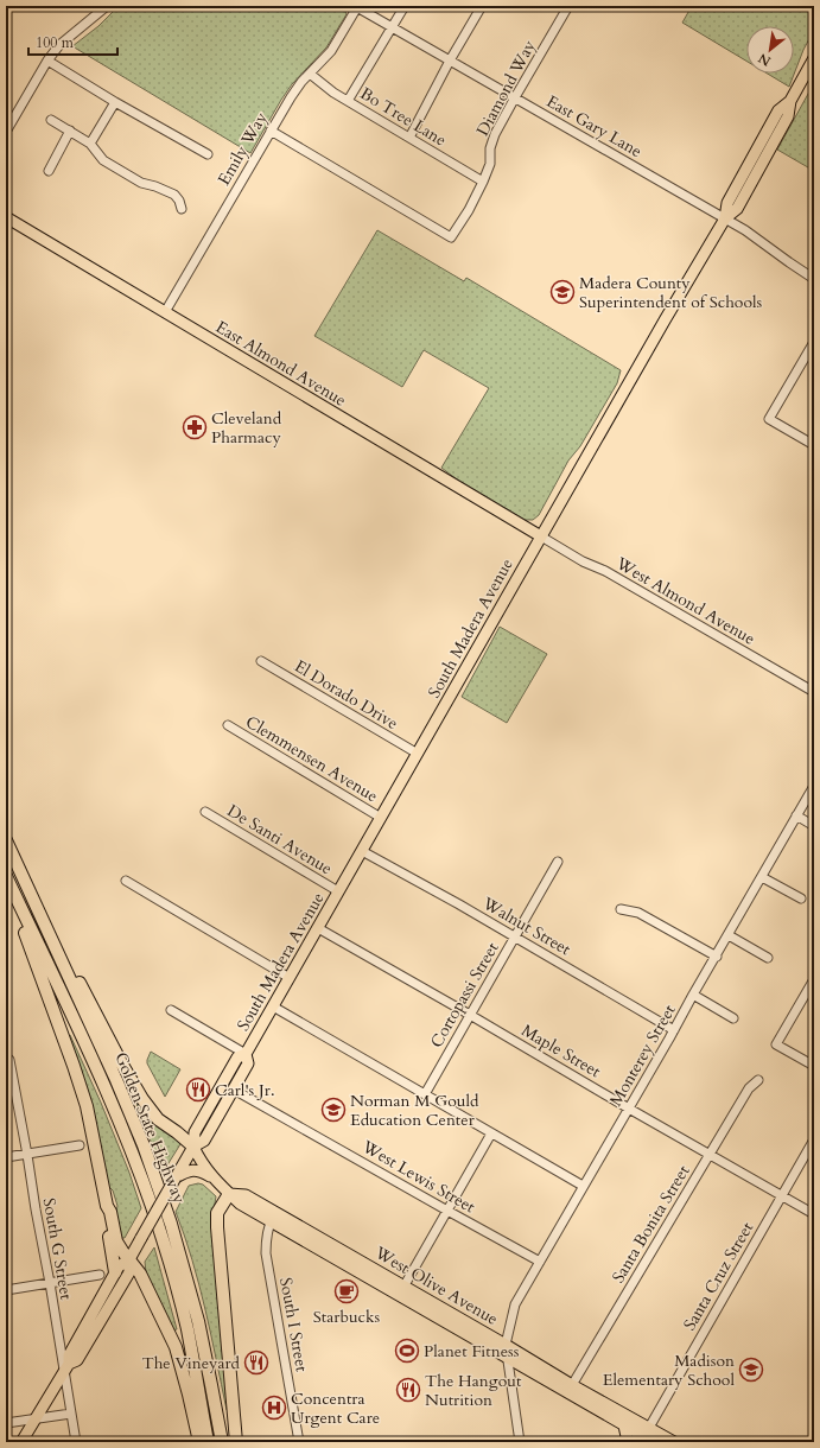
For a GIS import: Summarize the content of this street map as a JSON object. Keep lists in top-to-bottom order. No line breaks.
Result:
{"streets":{"highway":["Golden State Highway"],"main road":["East Almond Avenue","South Madera Avenue","West Olive Avenue"],"street":["Diamond Way","Bo Tree Lane","East Gary Lane","Emily Way","West Almond Avenue","El Dorado Drive","Clemmensen Avenue","De Santi Avenue","Walnut Street","Cortopassi Street","Maple Street","Monterey Street","West Lewis Street","Santa Bonita Street","South G Street","Santa Cruz Street","South I Street"]},"crossings":[["Diamond Way","Bo Tree Lane"],["Diamond Way","East Gary Lane"],["Diamond Way","Emily Way"],["Bo Tree Lane","Emily Way"],["East Gary Lane","Emily Way"],["East Gary Lane","South Madera Avenue"],["Emily Way","East Almond Avenue"],["East Almond Avenue","West Almond Avenue"],["East Almond Avenue","South Madera Avenue"],["West Almond Avenue","South Madera Avenue"],["South Madera Avenue","El Dorado Drive"],["South Madera Avenue","Clemmensen Avenue"],["South Madera Avenue","De Santi Avenue"],["South Madera Avenue","Walnut Street"],["South Madera Avenue","Maple Street"],["South Madera Avenue","West Lewis Street"],["South Madera Avenue","South G Street"],["South Madera Avenue","West Olive Avenue"],["Walnut Street","Cortopassi Street"],["Walnut Street","Monterey Street"],["Cortopassi Street","Maple Street"],["Maple Street","Monterey Street"],["Maple Street","Santa Bonita Street"],["Maple Street","Santa Cruz Street"],["Monterey Street","West Lewis Street"],["Monterey Street","West Olive Avenue"],["Santa Bonita Street","West Olive Avenue"],["Santa Cruz Street","West Olive Avenue"],["West Olive Avenue","South I Street"]],"places":{"school or university":["Madera County Superintendent of Schools","Norman M Gould Education Center","Madison Elementary School"],"pharmacy":["Cleveland Pharmacy"],"restaurant":["Carl's Jr.","The Vineyard","The Hangout Nutrition"],"cafe":["Starbucks"],"sports":["Planet Fitness"],"hospital":["Concentra Urgent Care"]},"scale_bar":"100 m","north":"bottom left"}
